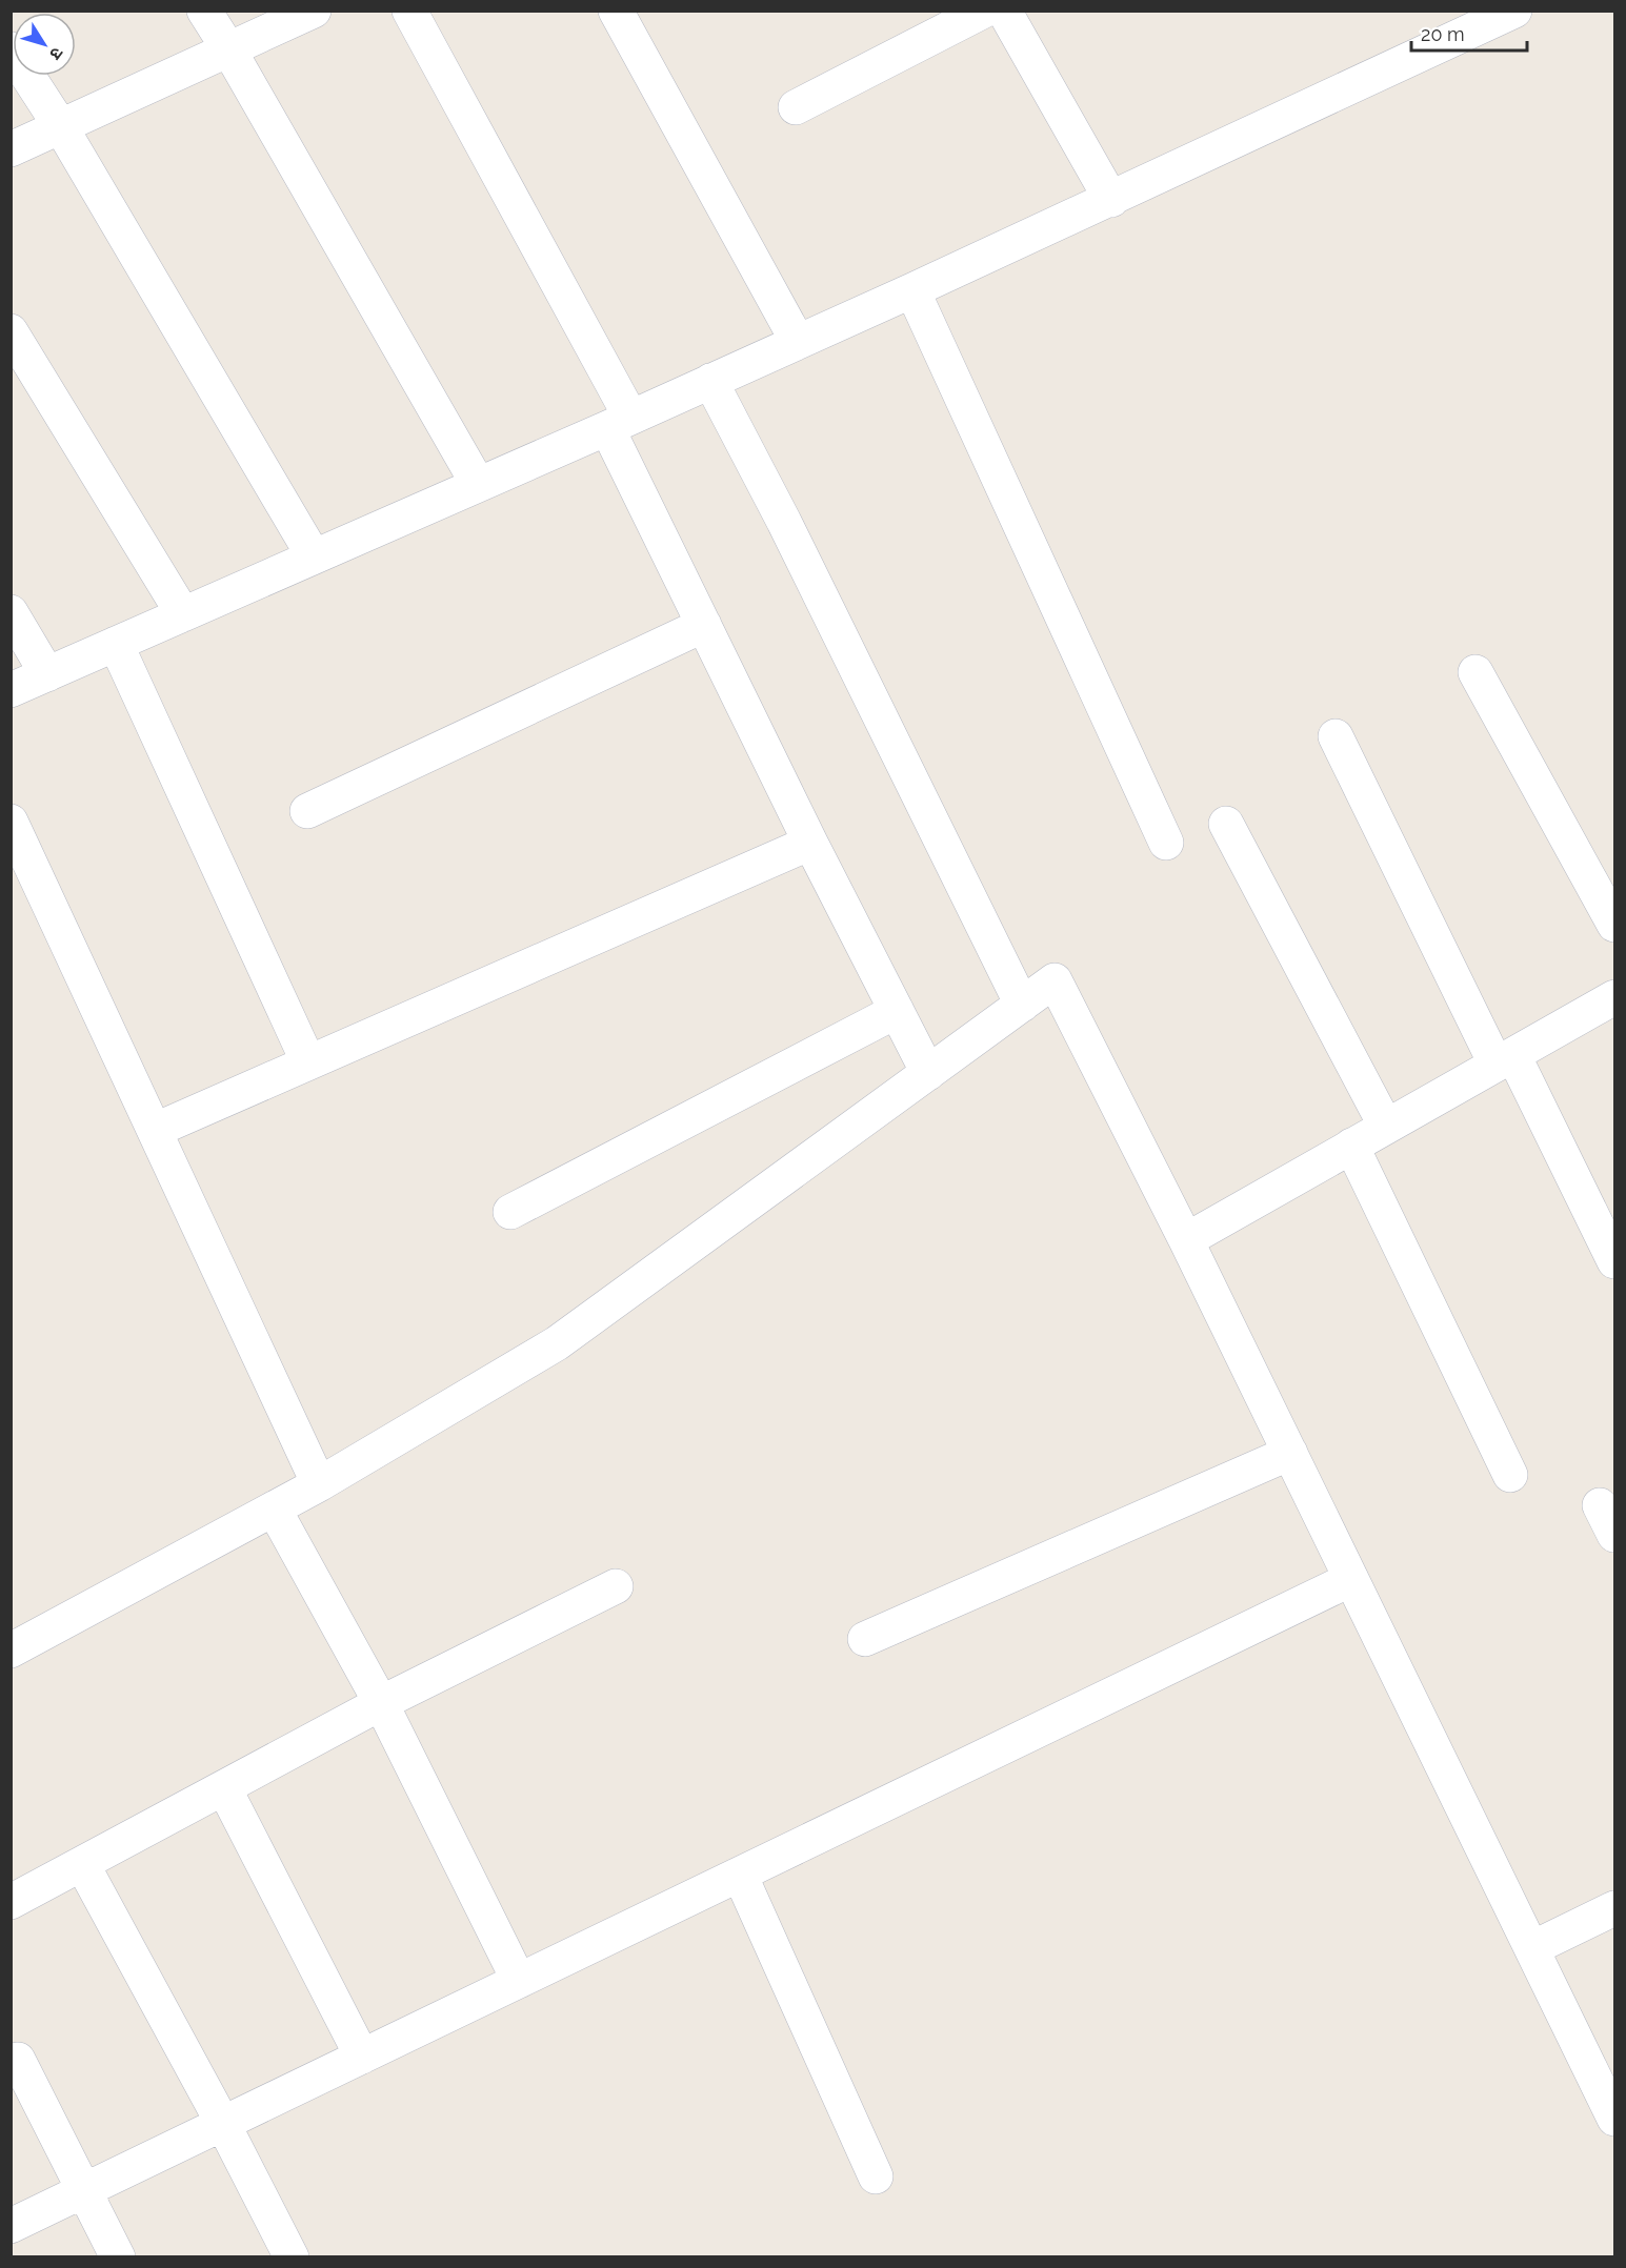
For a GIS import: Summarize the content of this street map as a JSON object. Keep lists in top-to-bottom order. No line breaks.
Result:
{"scale_bar":"20 m","north":"bottom right"}
